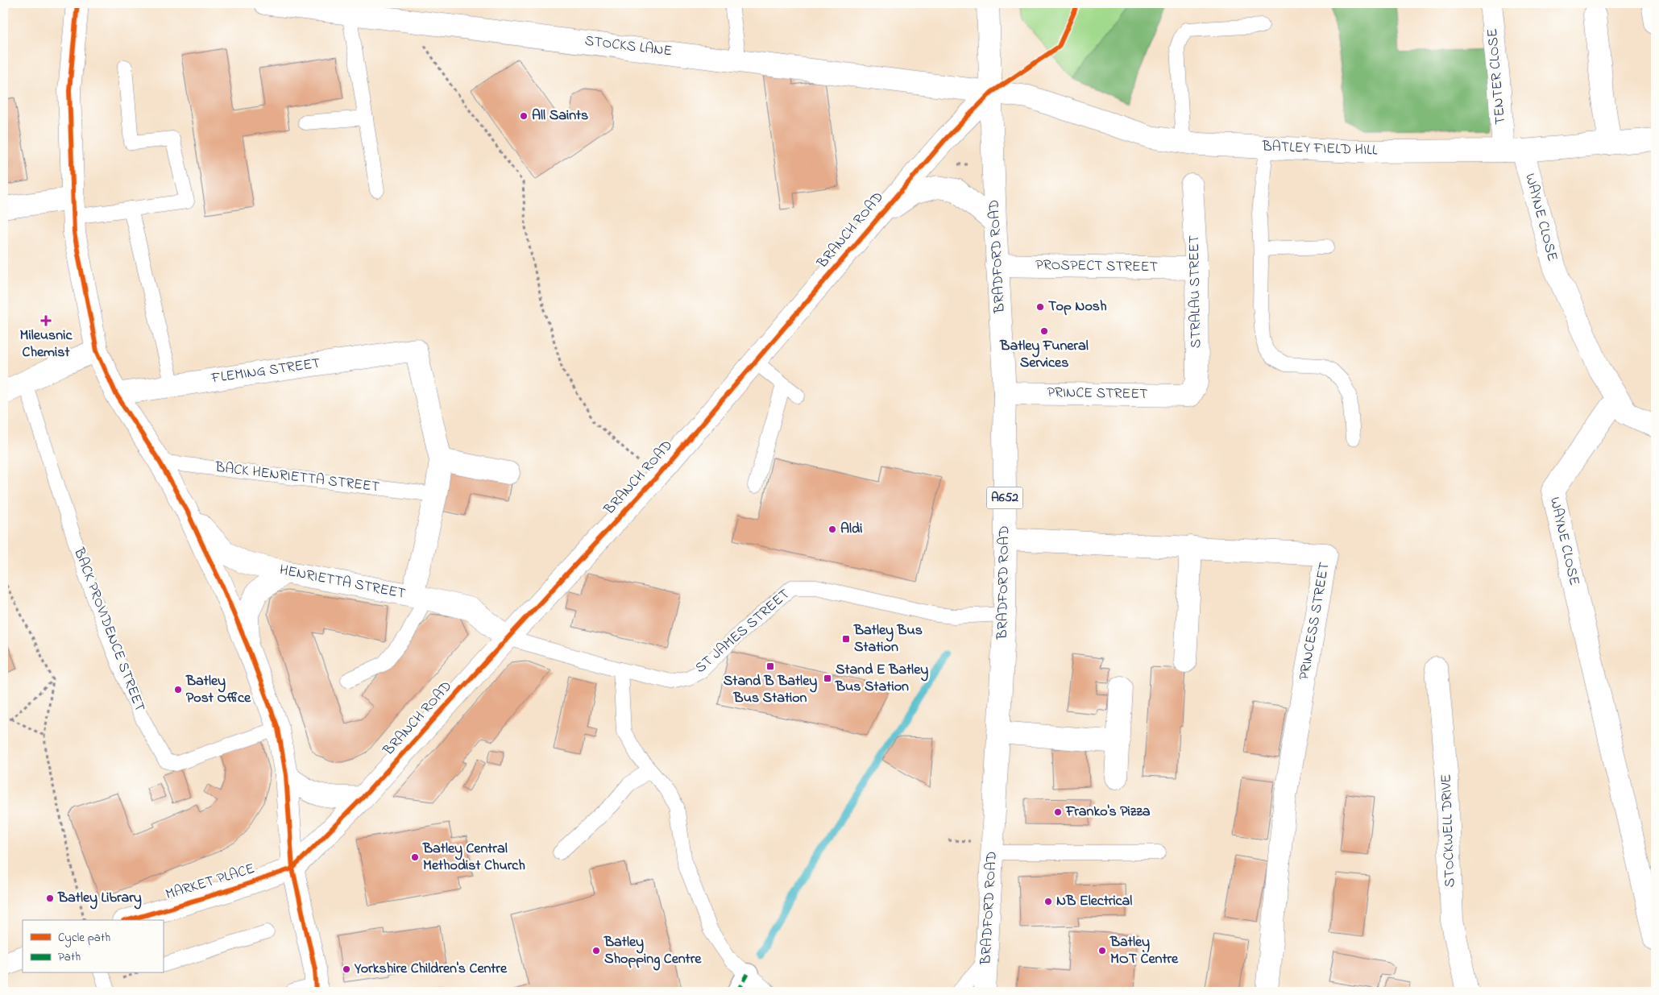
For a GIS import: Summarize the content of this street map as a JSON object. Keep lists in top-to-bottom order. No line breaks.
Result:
{"streets":{"street":["STOCKS LANE","TENTER CLOSE","BATLEY FIELD HILL","WAYNE CLOSE","BRANCH ROAD","BRADFORD ROAD","PROSPECT STREET","STRALAU STREET","FLEMING STREET","PRINCE STREET","A652","HENRIETTA STREET","PRINCESS STREET","STOCKWELL DRIVE","MARKET PLACE"],"lane":["BACK HENRIETTA STREET","BACK PROVIDENCE STREET","ST JAMES STREET"]},"crossings":[["STOCKS LANE","BATLEY FIELD HILL"],["STOCKS LANE","BRANCH ROAD"],["STOCKS LANE","BRADFORD ROAD"],["TENTER CLOSE","BATLEY FIELD HILL"],["TENTER CLOSE","WAYNE CLOSE"],["BATLEY FIELD HILL","WAYNE CLOSE"],["BATLEY FIELD HILL","BRANCH ROAD"],["BATLEY FIELD HILL","BRADFORD ROAD"],["BRANCH ROAD","BRADFORD ROAD"],["BRANCH ROAD","HENRIETTA STREET"],["BRANCH ROAD","ST JAMES STREET"],["BRANCH ROAD","MARKET PLACE"],["BRADFORD ROAD","PROSPECT STREET"],["BRADFORD ROAD","PRINCE STREET"],["BRADFORD ROAD","PRINCESS STREET"],["BRADFORD ROAD","ST JAMES STREET"],["PROSPECT STREET","STRALAU STREET"],["STRALAU STREET","PRINCE STREET"],["HENRIETTA STREET","ST JAMES STREET"]],"places":{"other":["All Saints","Top Nosh","Batley Funeral Services","Aldi","Batley Post Office","Franko's Pizza","Batley Central Methodist Church","Batley Library","NB Electrical","Batley Shopping Centre","Batley MOT Centre","Yorkshire Children's Centre"],"health":["Mileusnic Chemist"],"transit":["Batley Bus Station","Stand B Batley Bus Station","Stand E Batley Bus Station"]},"legend":["Cycle path","Path"]}
